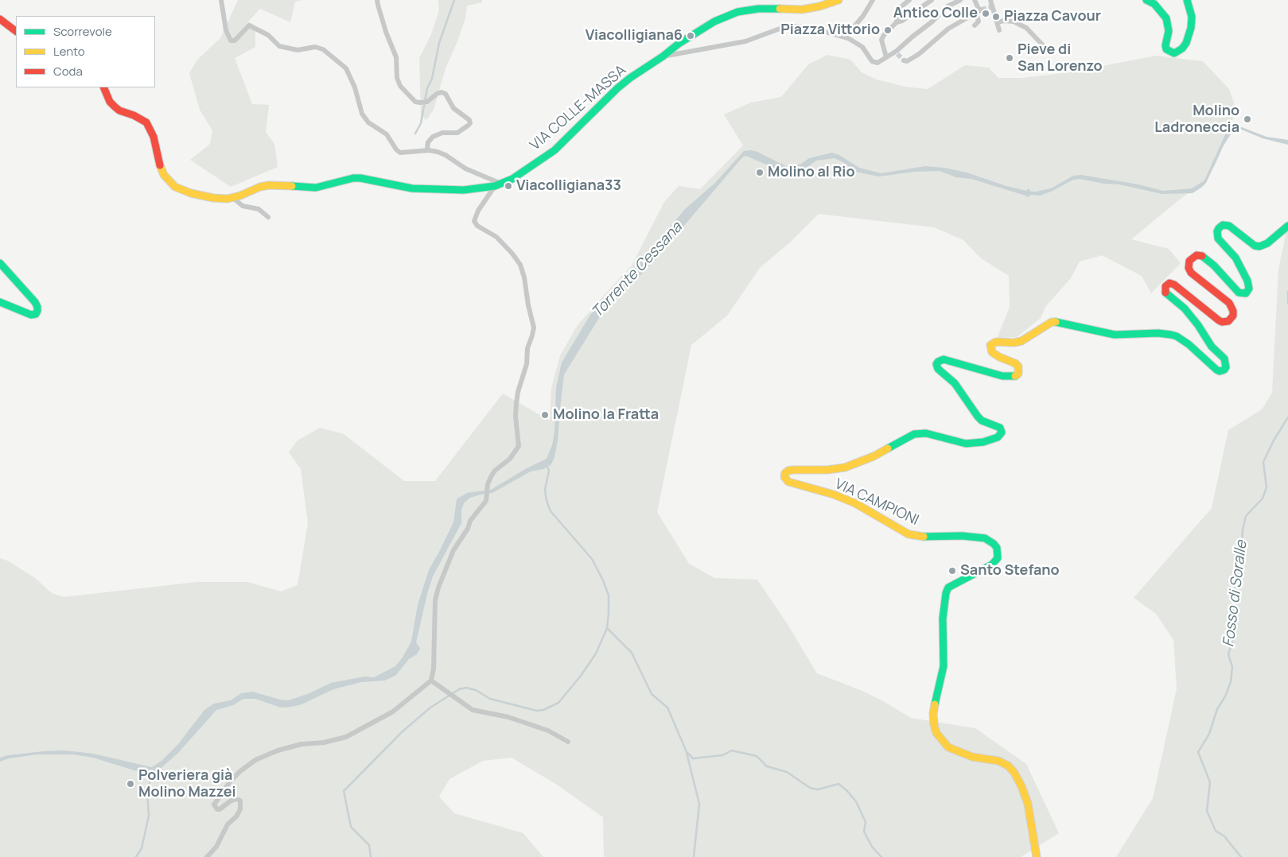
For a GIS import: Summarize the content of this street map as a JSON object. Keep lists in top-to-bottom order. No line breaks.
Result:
{"streets":{"street":["VIA COLLE-MASSA","VIA CAMPIONI"]},"water":["Torrente Cessana","Fosso di Soralle"],"places":["Antico Colle","Piazza Cavour","Piazza Vittorio","Viacolligiana6","Pieve di San Lorenzo","Molino Ladroneccia","Molino al Rio","Viacolligiana33","Molino la Fratta","Santo Stefano","Polveriera già Molino Mazzei"],"legend":["Scorrevole","Lento","Coda"]}
